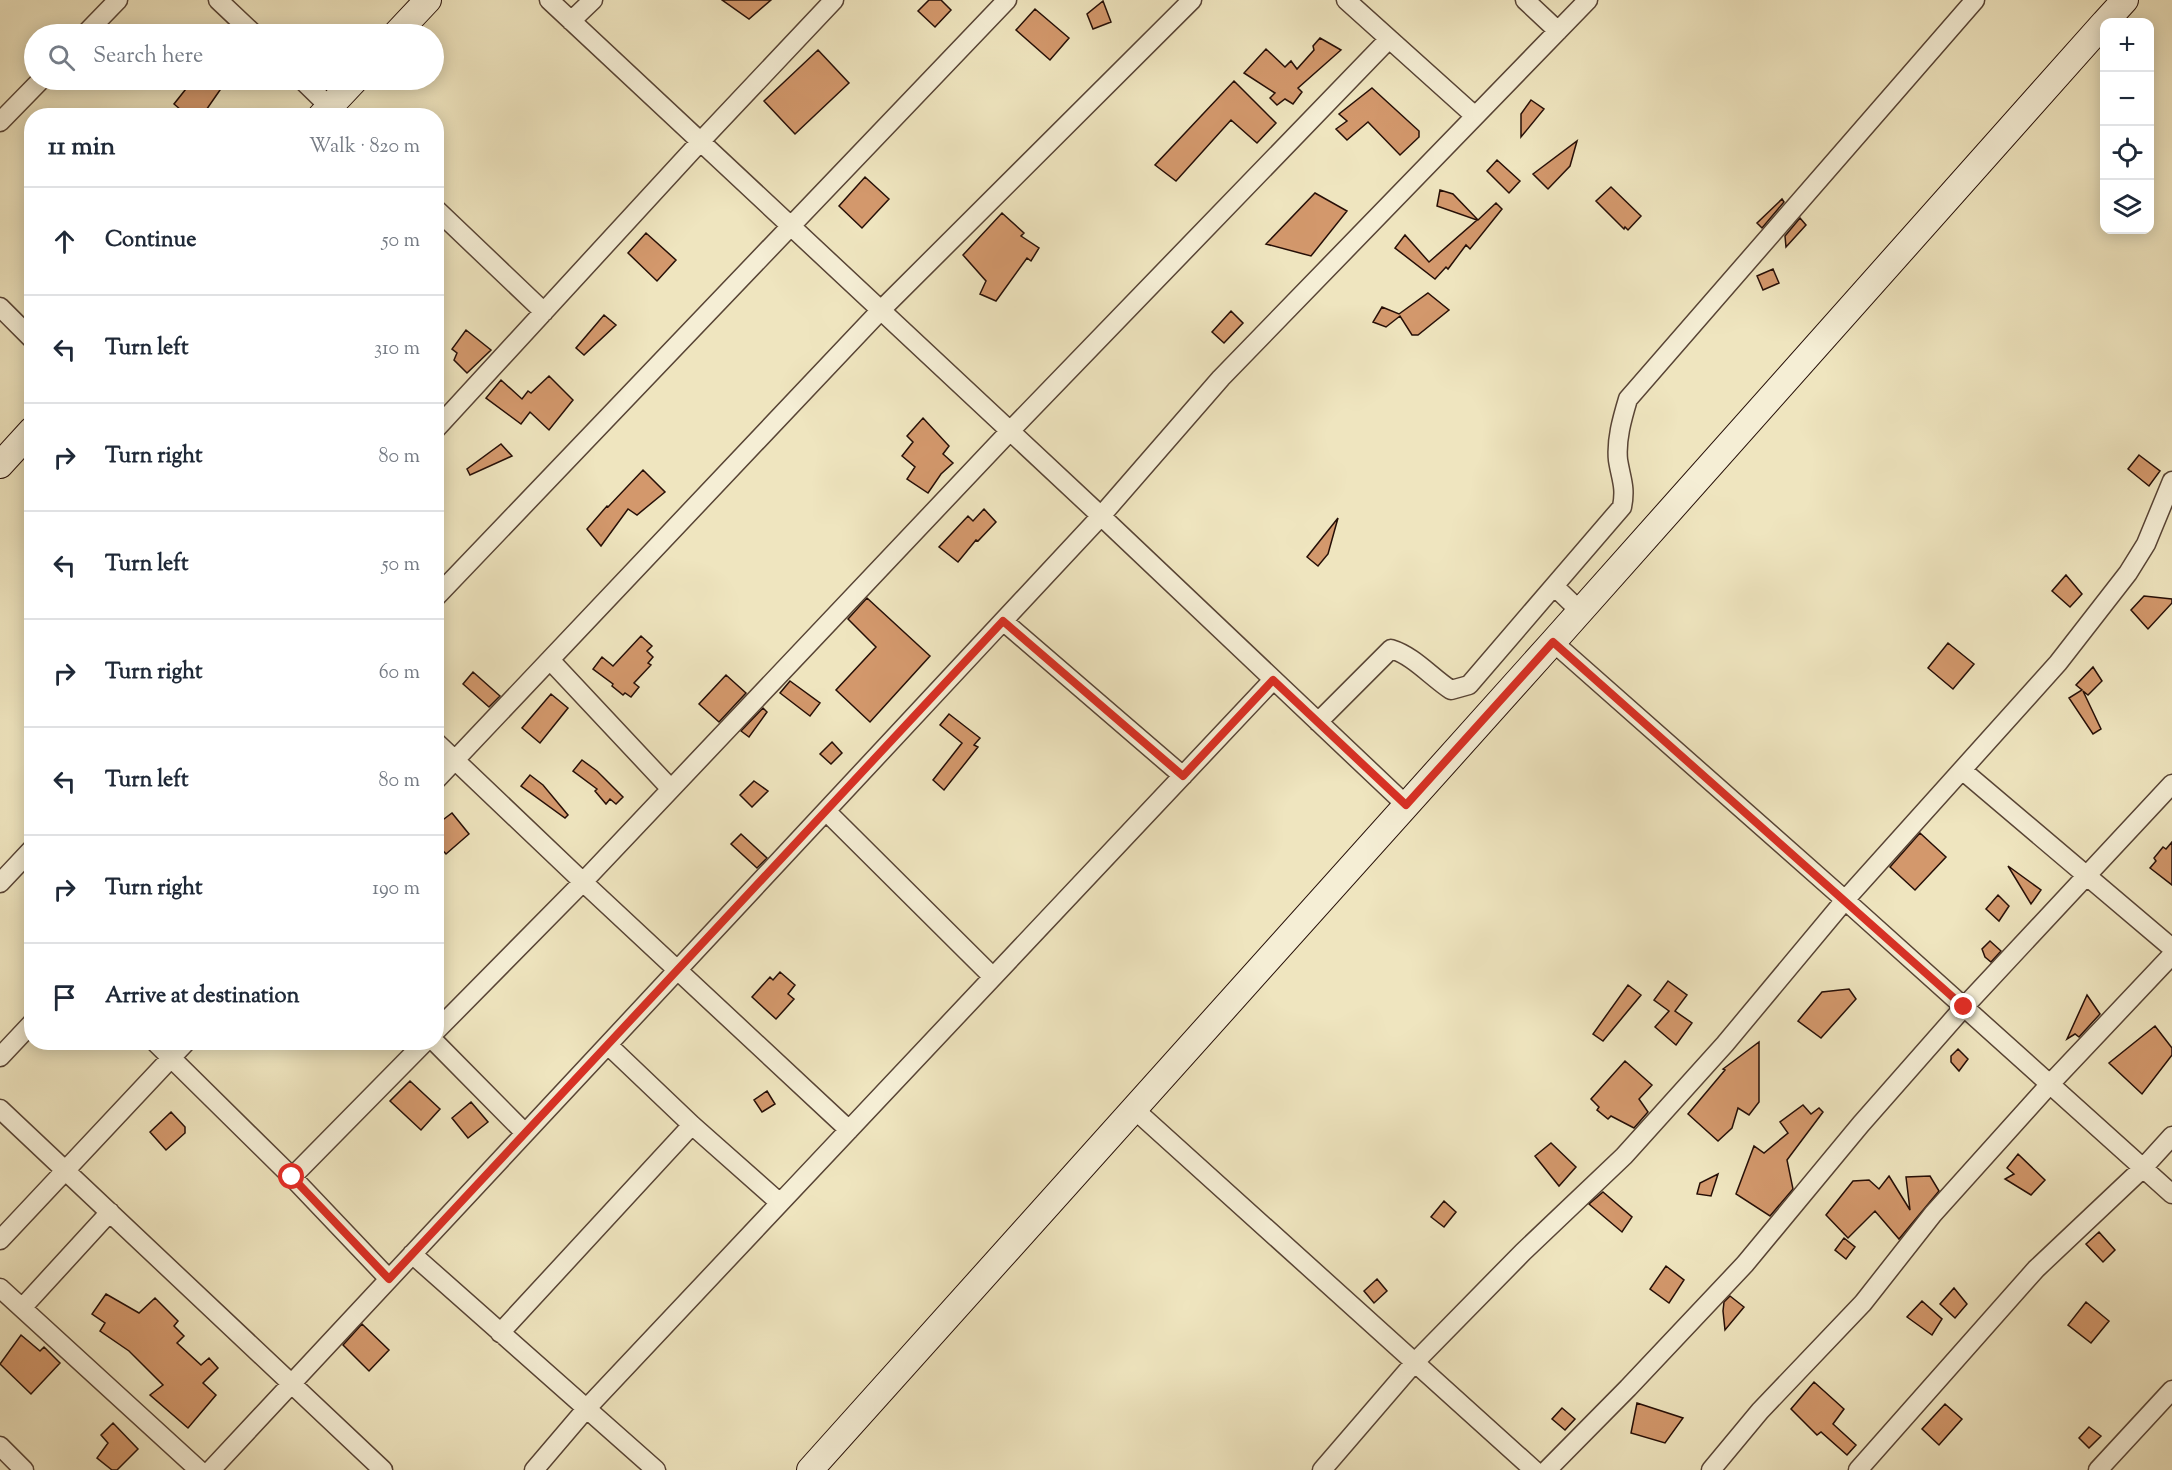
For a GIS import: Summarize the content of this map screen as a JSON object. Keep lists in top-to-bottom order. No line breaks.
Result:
{"page":{"map_buttons":["+","−"],"search":"Search here","heading":["11 min","Walk · 820 m"],"list":[["Continue","50 m"],["Turn left","310 m"],["Turn right","80 m"],["Turn left","50 m"],["Turn right","60 m"],["Turn left","80 m"],["Turn right","190 m"],"Arrive at destination"]}}
